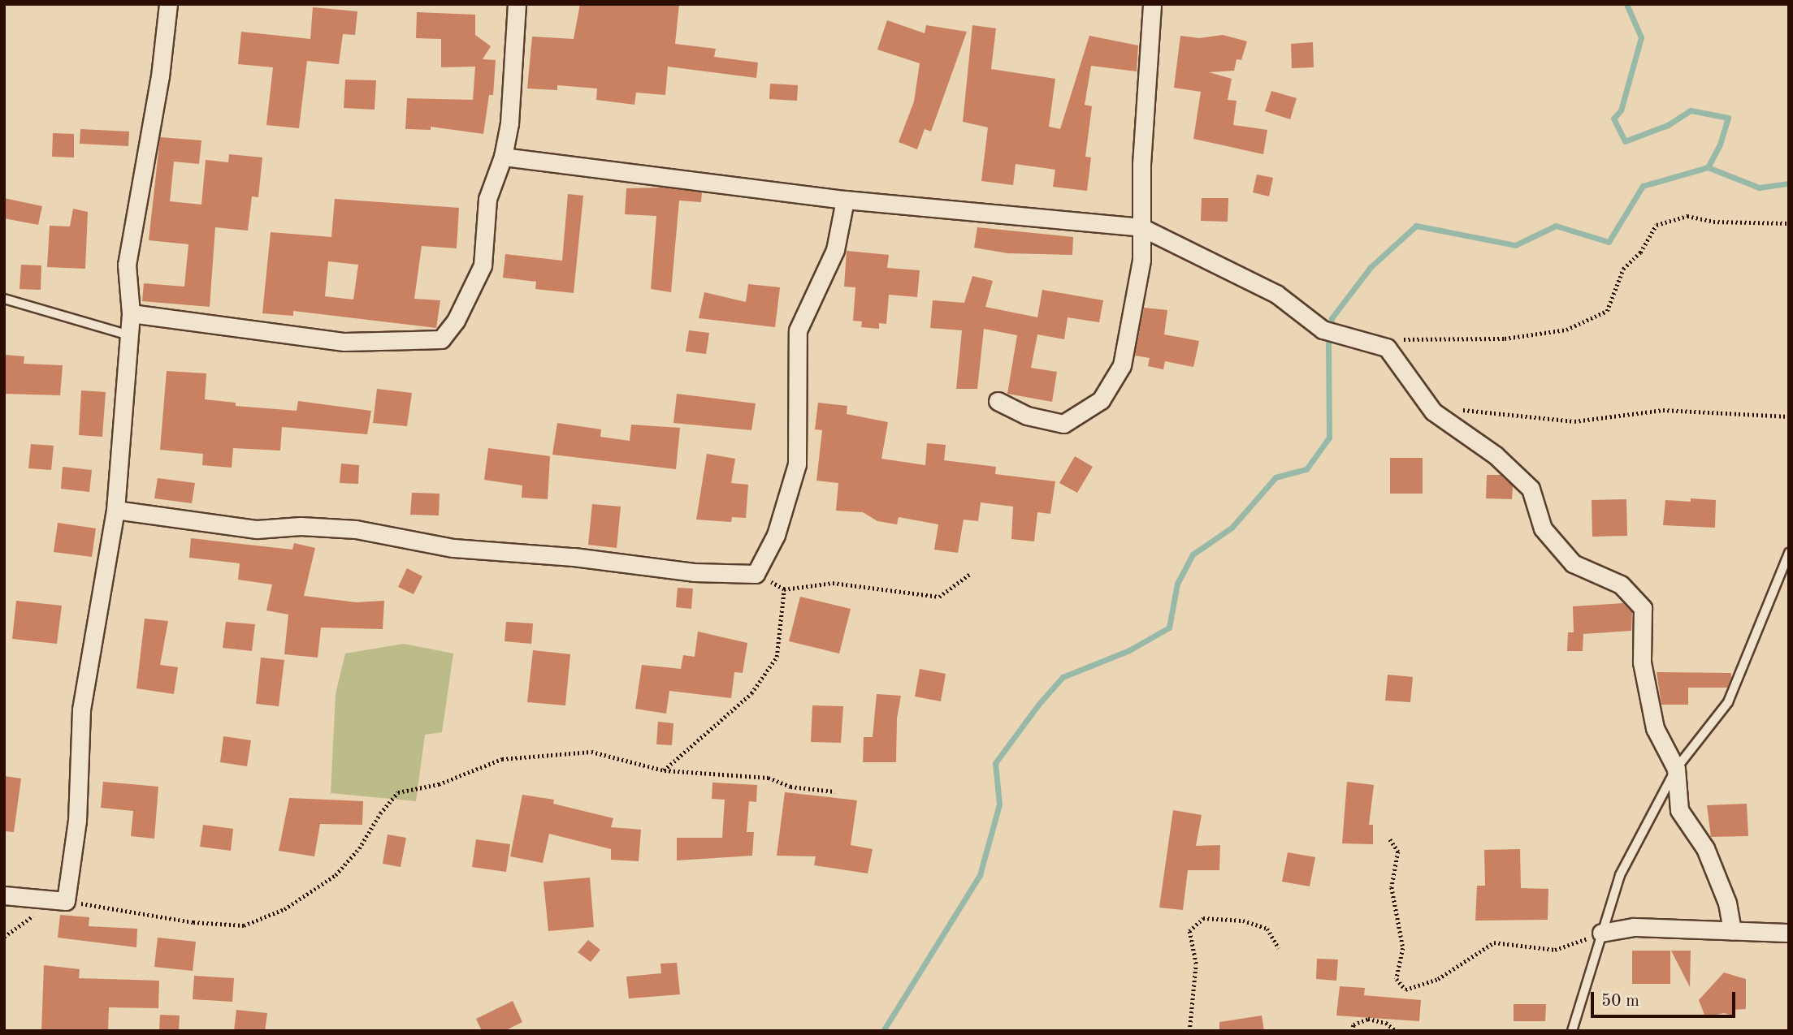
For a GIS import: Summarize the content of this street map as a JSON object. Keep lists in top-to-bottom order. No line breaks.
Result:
{"scale_bar":"50 m"}
